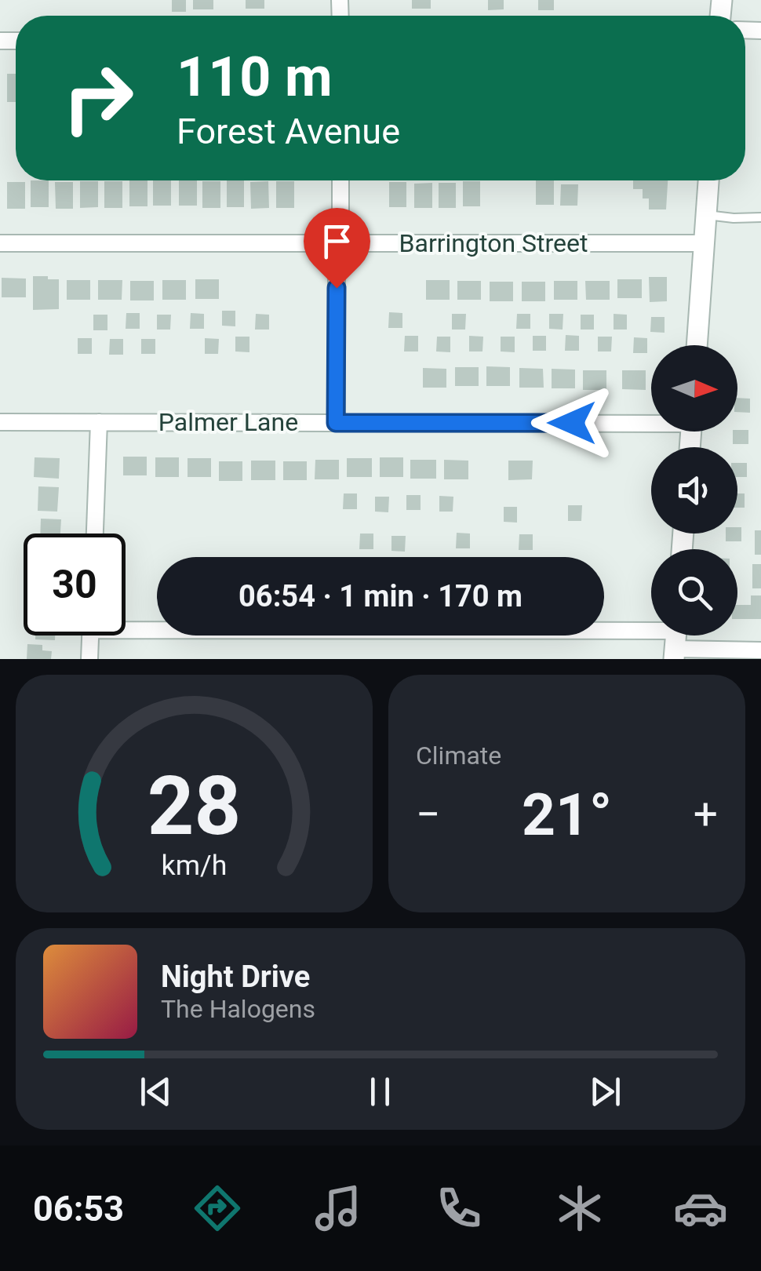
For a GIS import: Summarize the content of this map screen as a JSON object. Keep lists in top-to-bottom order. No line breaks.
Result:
{"streets":{"street":["Barrington Street","Palmer Lane"]},"north":"right","page":{"turn":["110 m","Forest Avenue"],"limit":"30","trip":"06:54 · 1 min · 170 m","tile":"Climate","heat":["−","21°","+"],"song":["Night Drive","The Halogens"],"tabs":"06:53","gauge":["28","km/h"]}}
